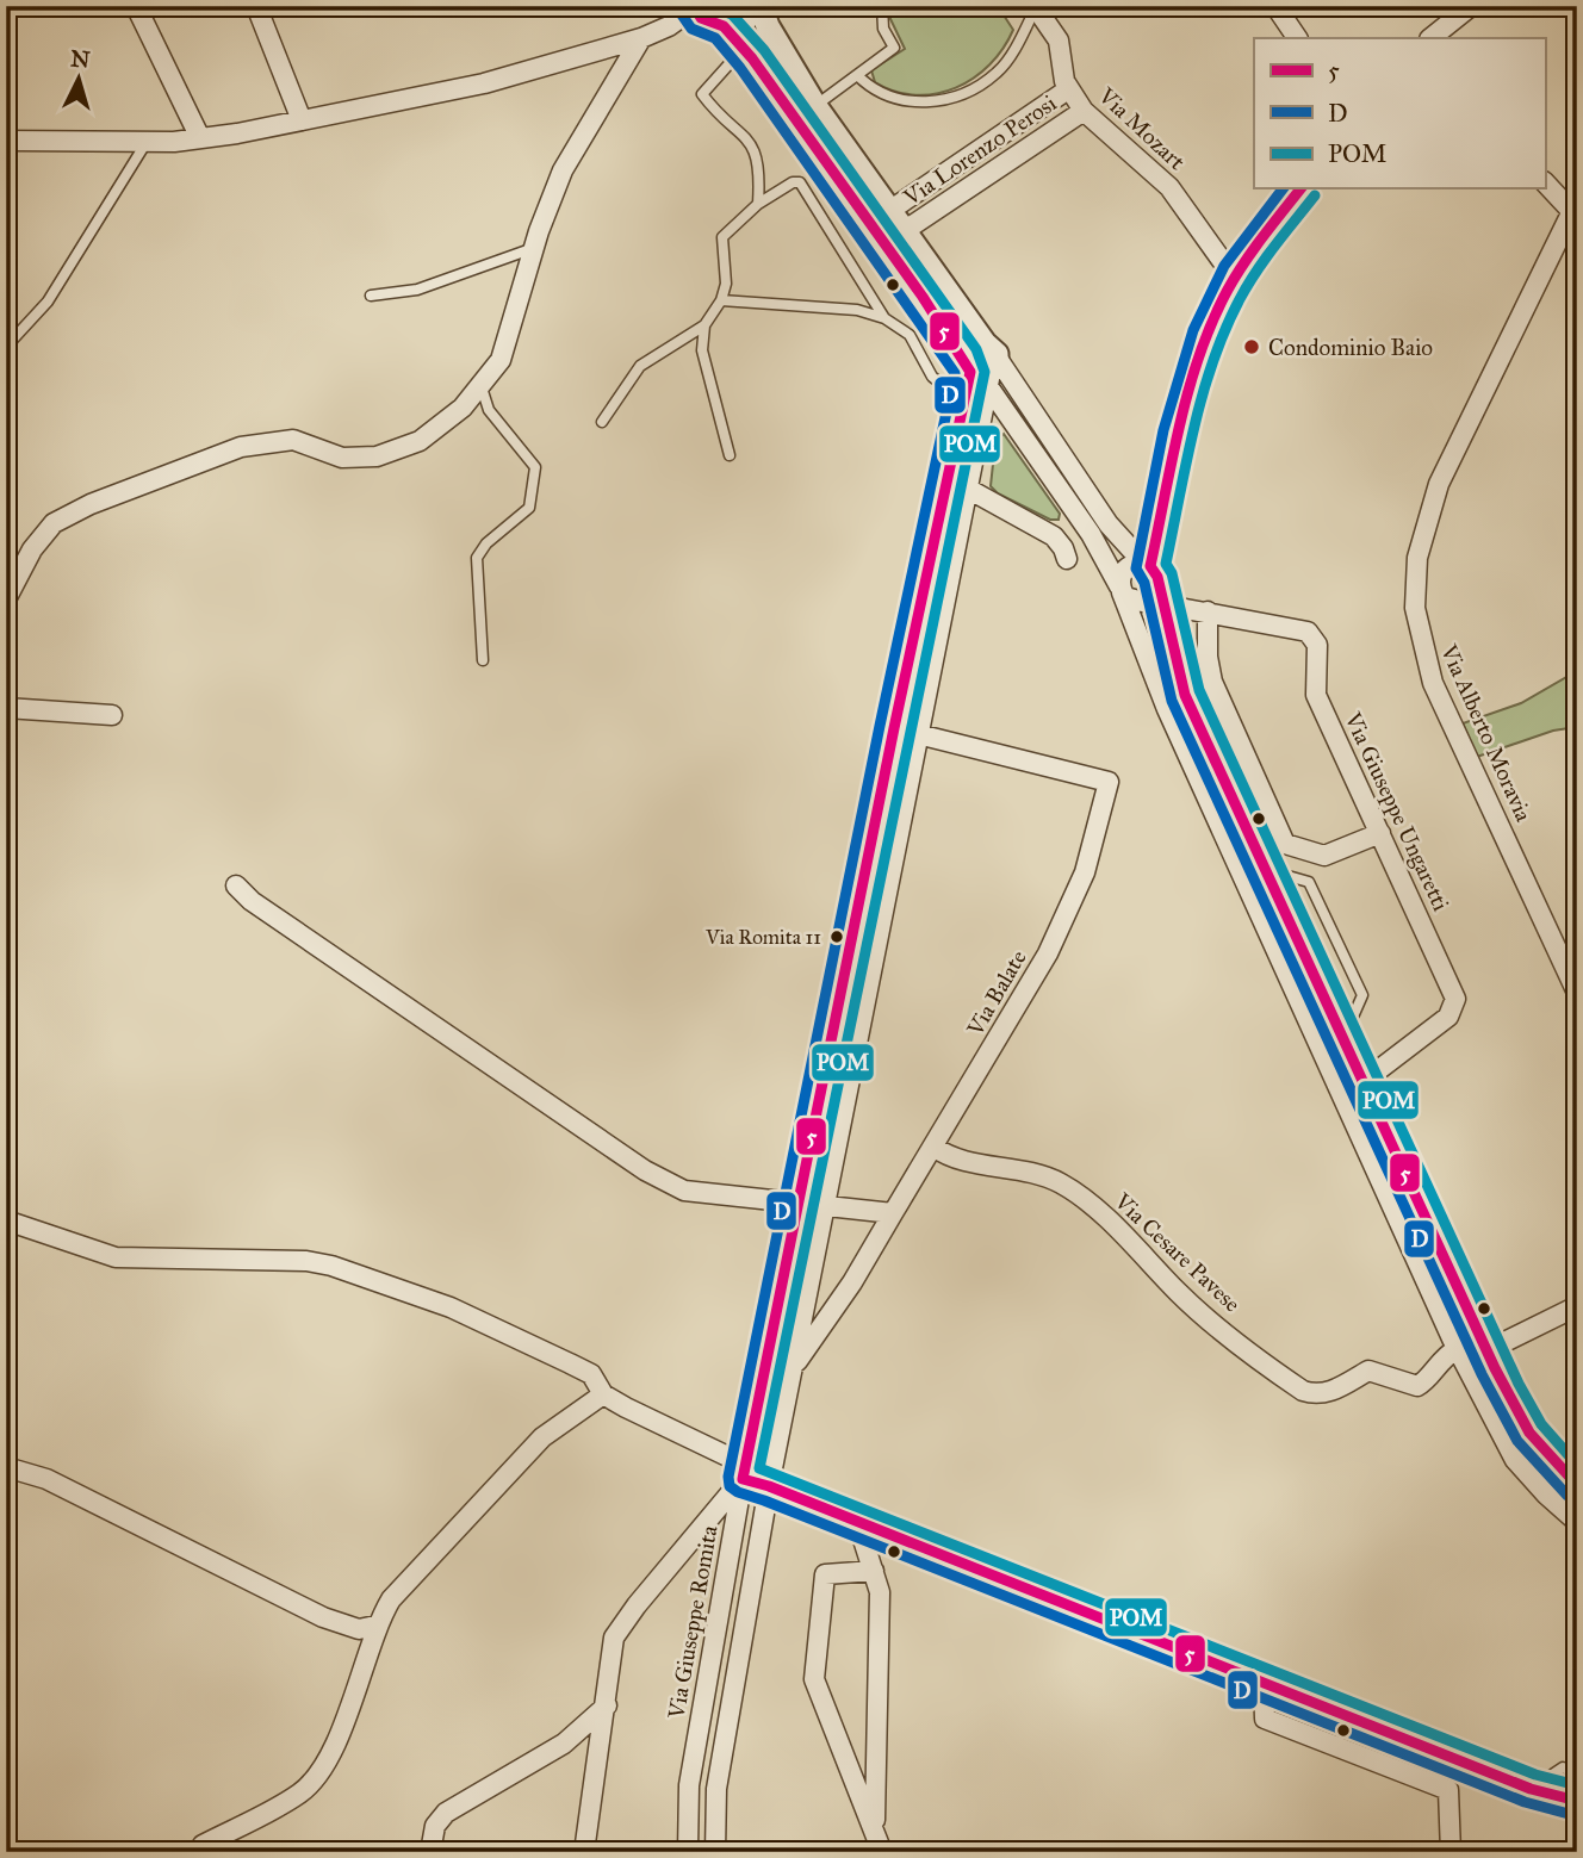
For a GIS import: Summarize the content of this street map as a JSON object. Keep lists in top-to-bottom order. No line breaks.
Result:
{"streets":{"street":["Via Mozart","Via Lorenzo Perosi","Via Alberto Moravia","Via Giuseppe Ungaretti","Via Balate","Via Cesare Pavese","Via Giuseppe Romita"]},"crossings":[["Via Mozart","Via Lorenzo Perosi"],["Via Balate","Via Cesare Pavese"],["Via Balate","Via Giuseppe Romita"]],"places":["Condominio Baio","Via Romita 11"],"lines":["transit line 5","transit line POM","transit line D"],"legend":["5","D","POM"],"north":"top"}
